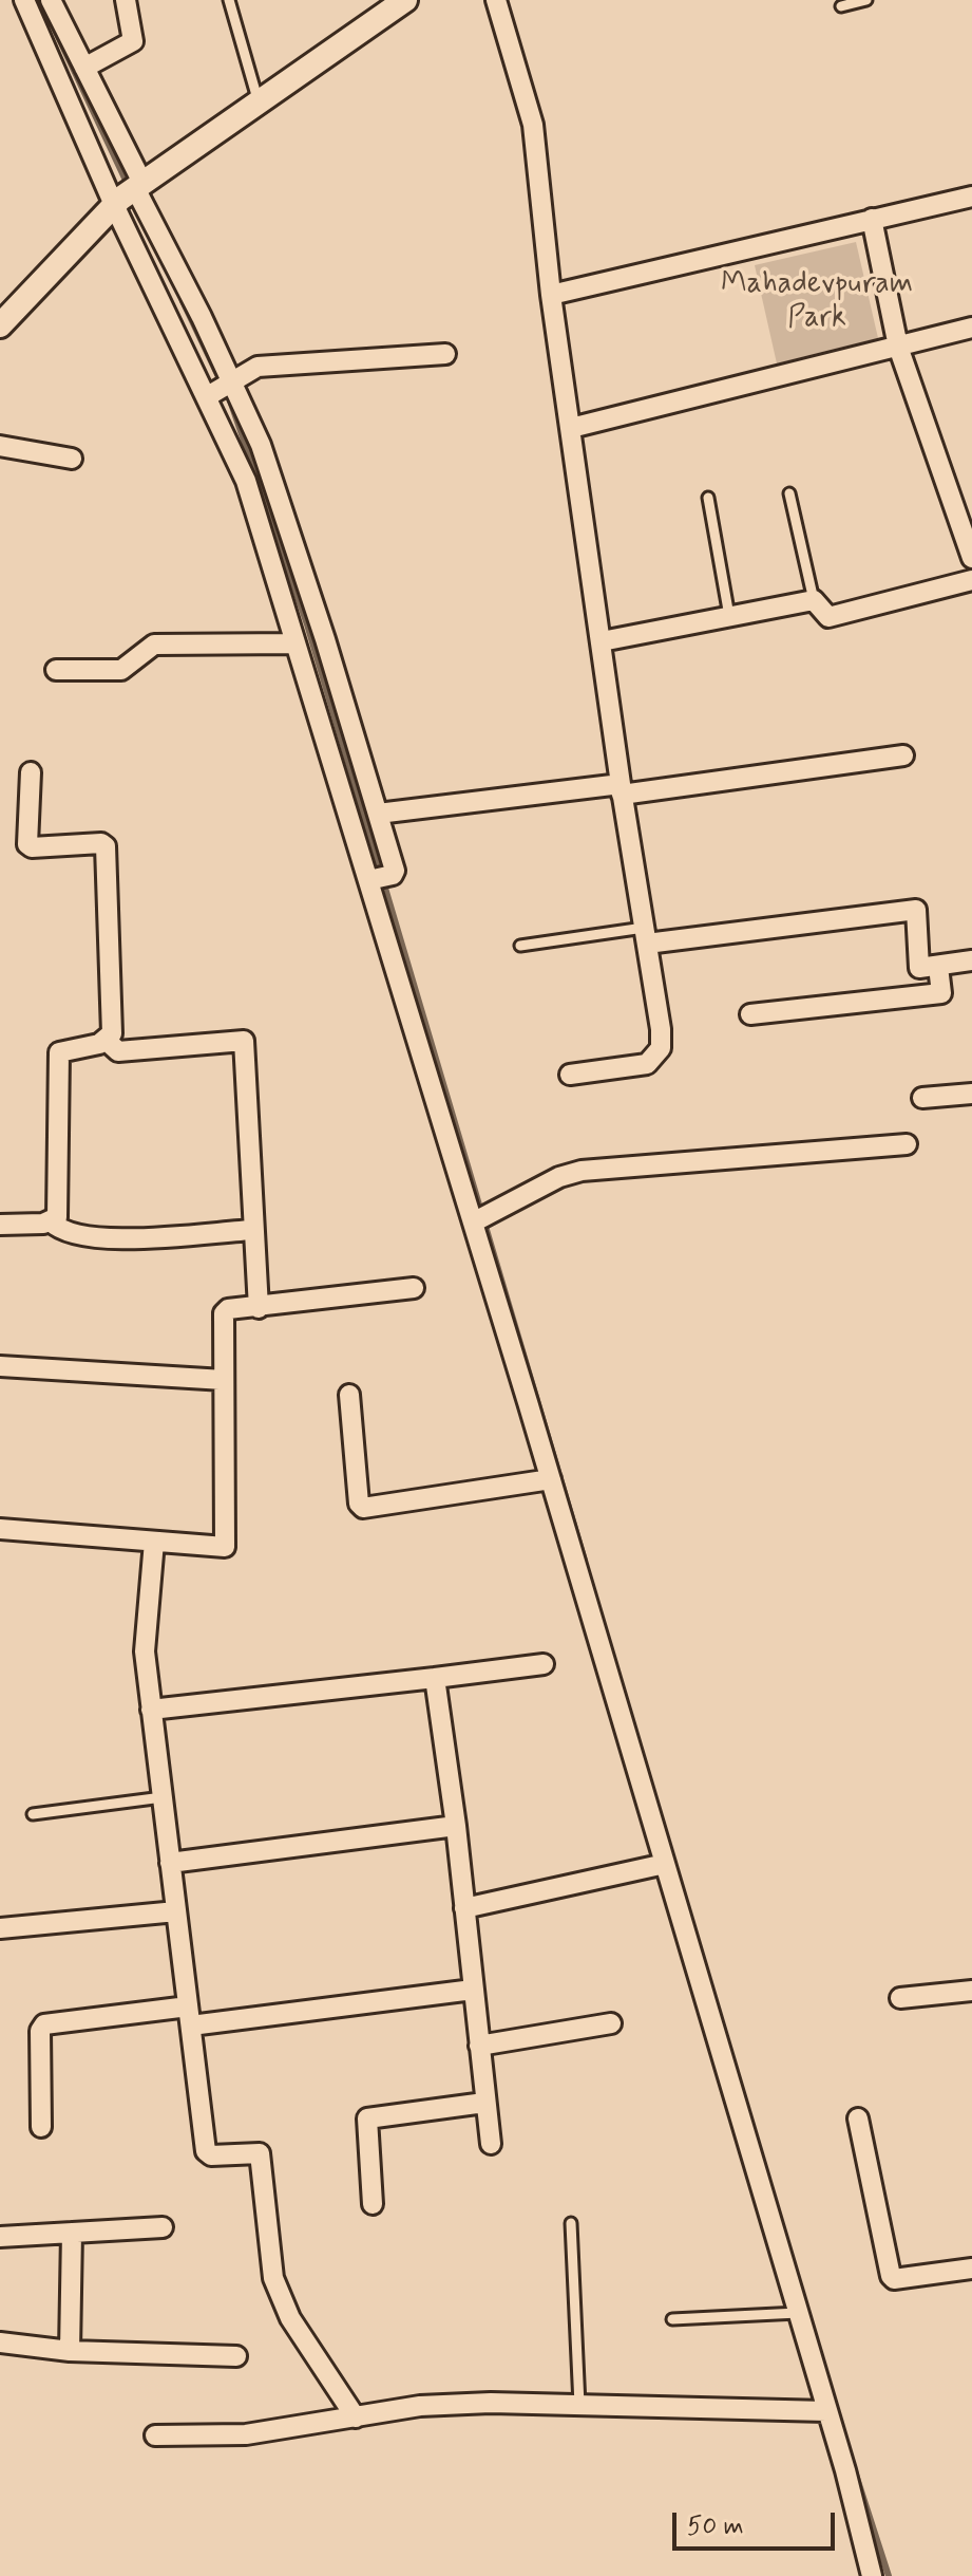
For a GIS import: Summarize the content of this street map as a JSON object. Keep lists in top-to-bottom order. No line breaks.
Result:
{"parks":["Mahadevpuram Park"],"scale_bar":"50 m"}
